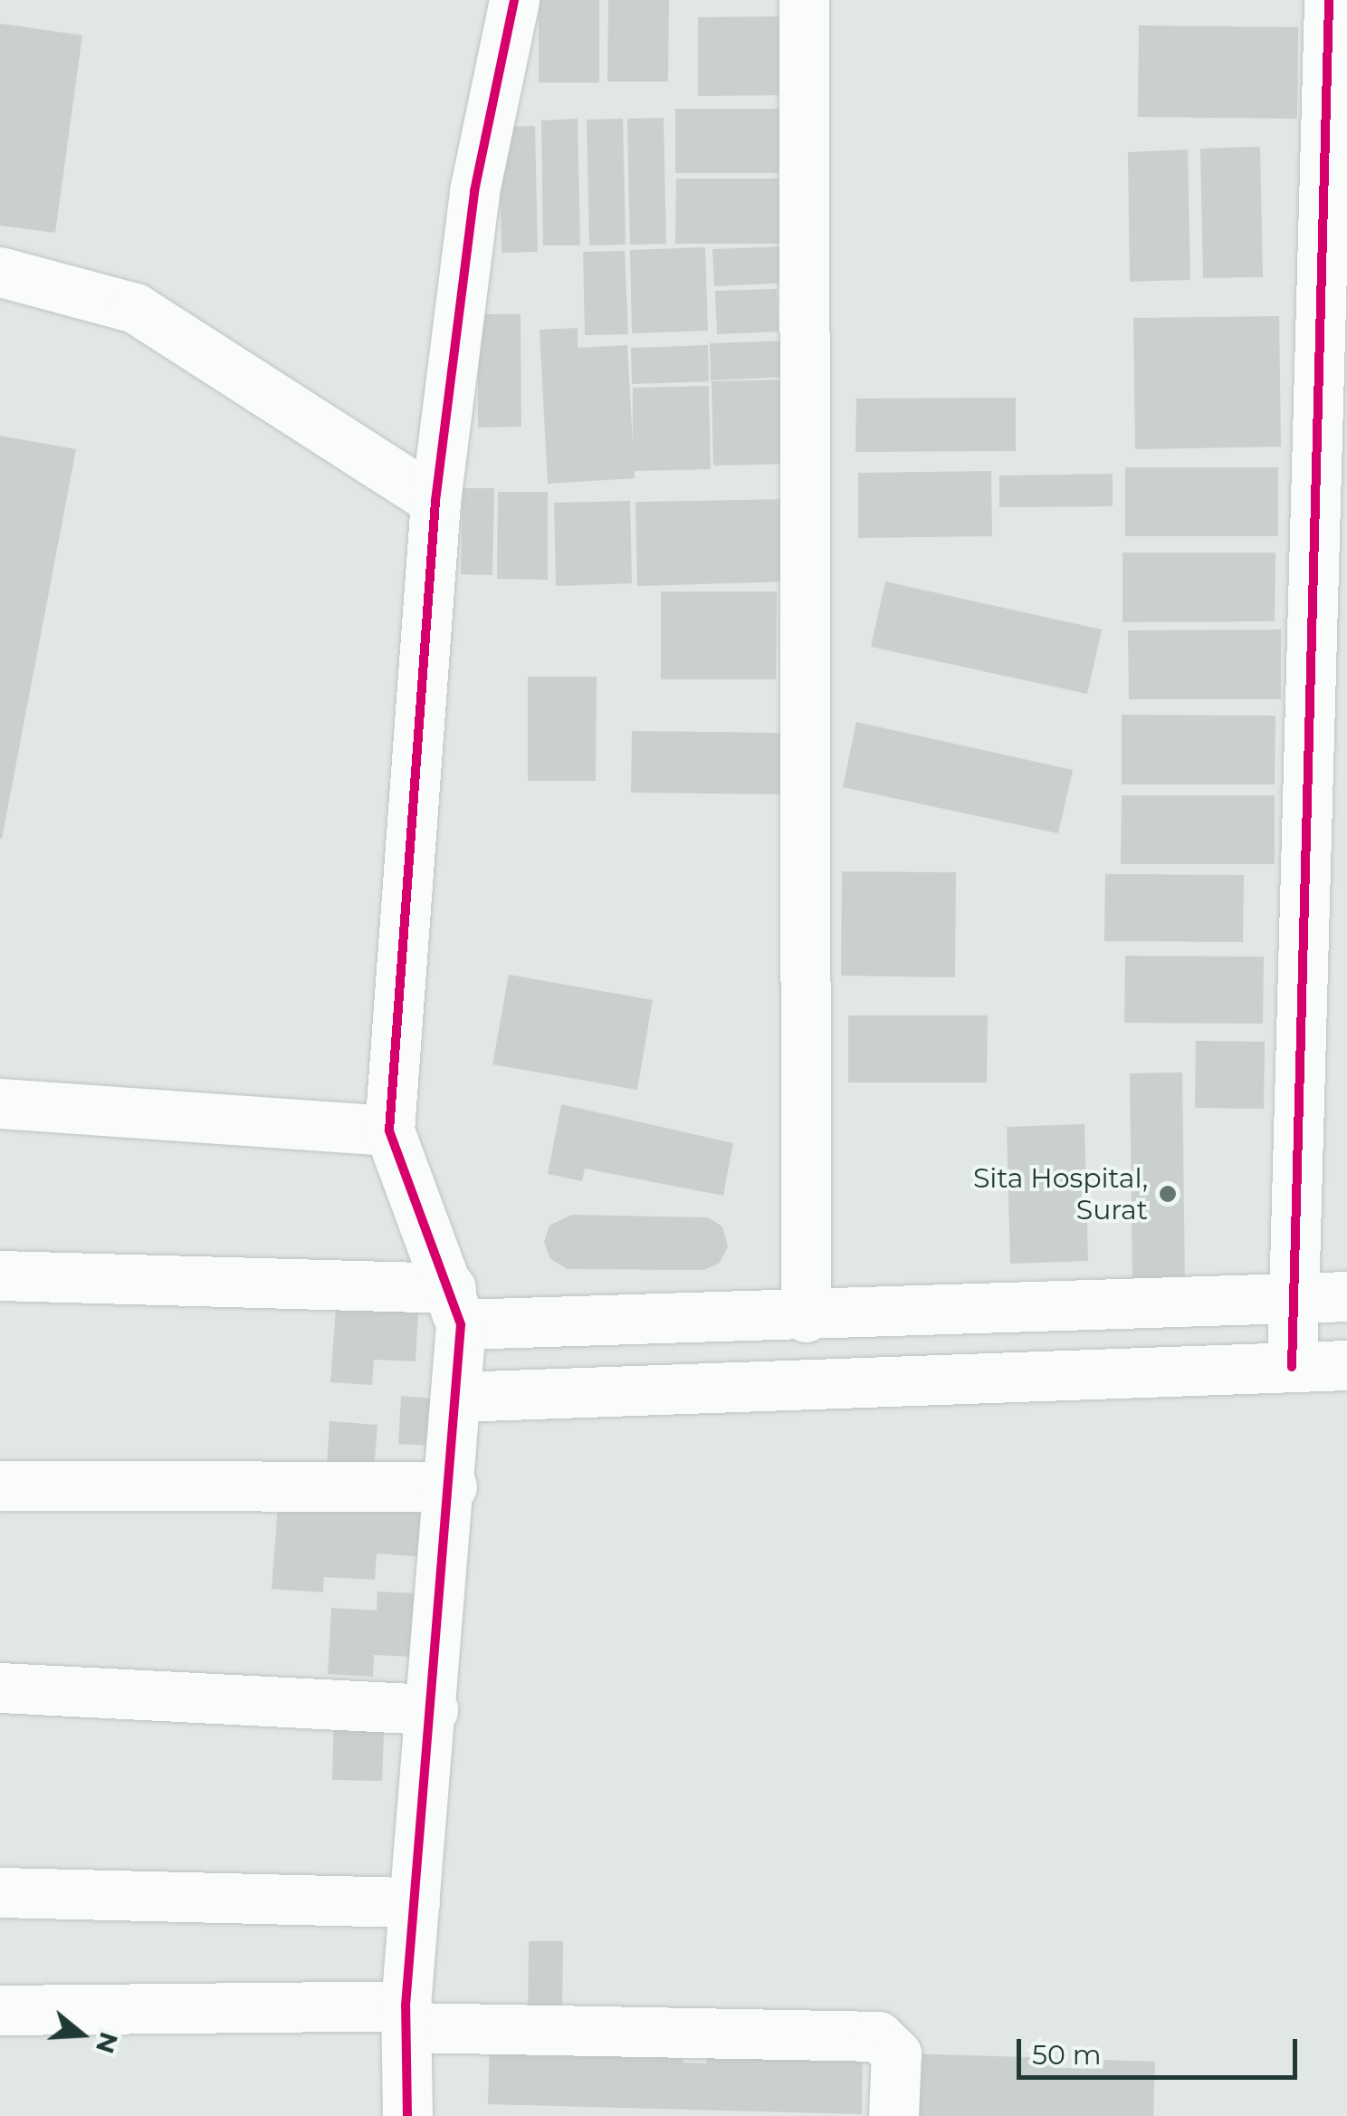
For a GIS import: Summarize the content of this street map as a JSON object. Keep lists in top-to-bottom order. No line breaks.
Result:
{"places":["Sita Hospital, Surat"],"scale_bar":"50 m","north":"right"}
